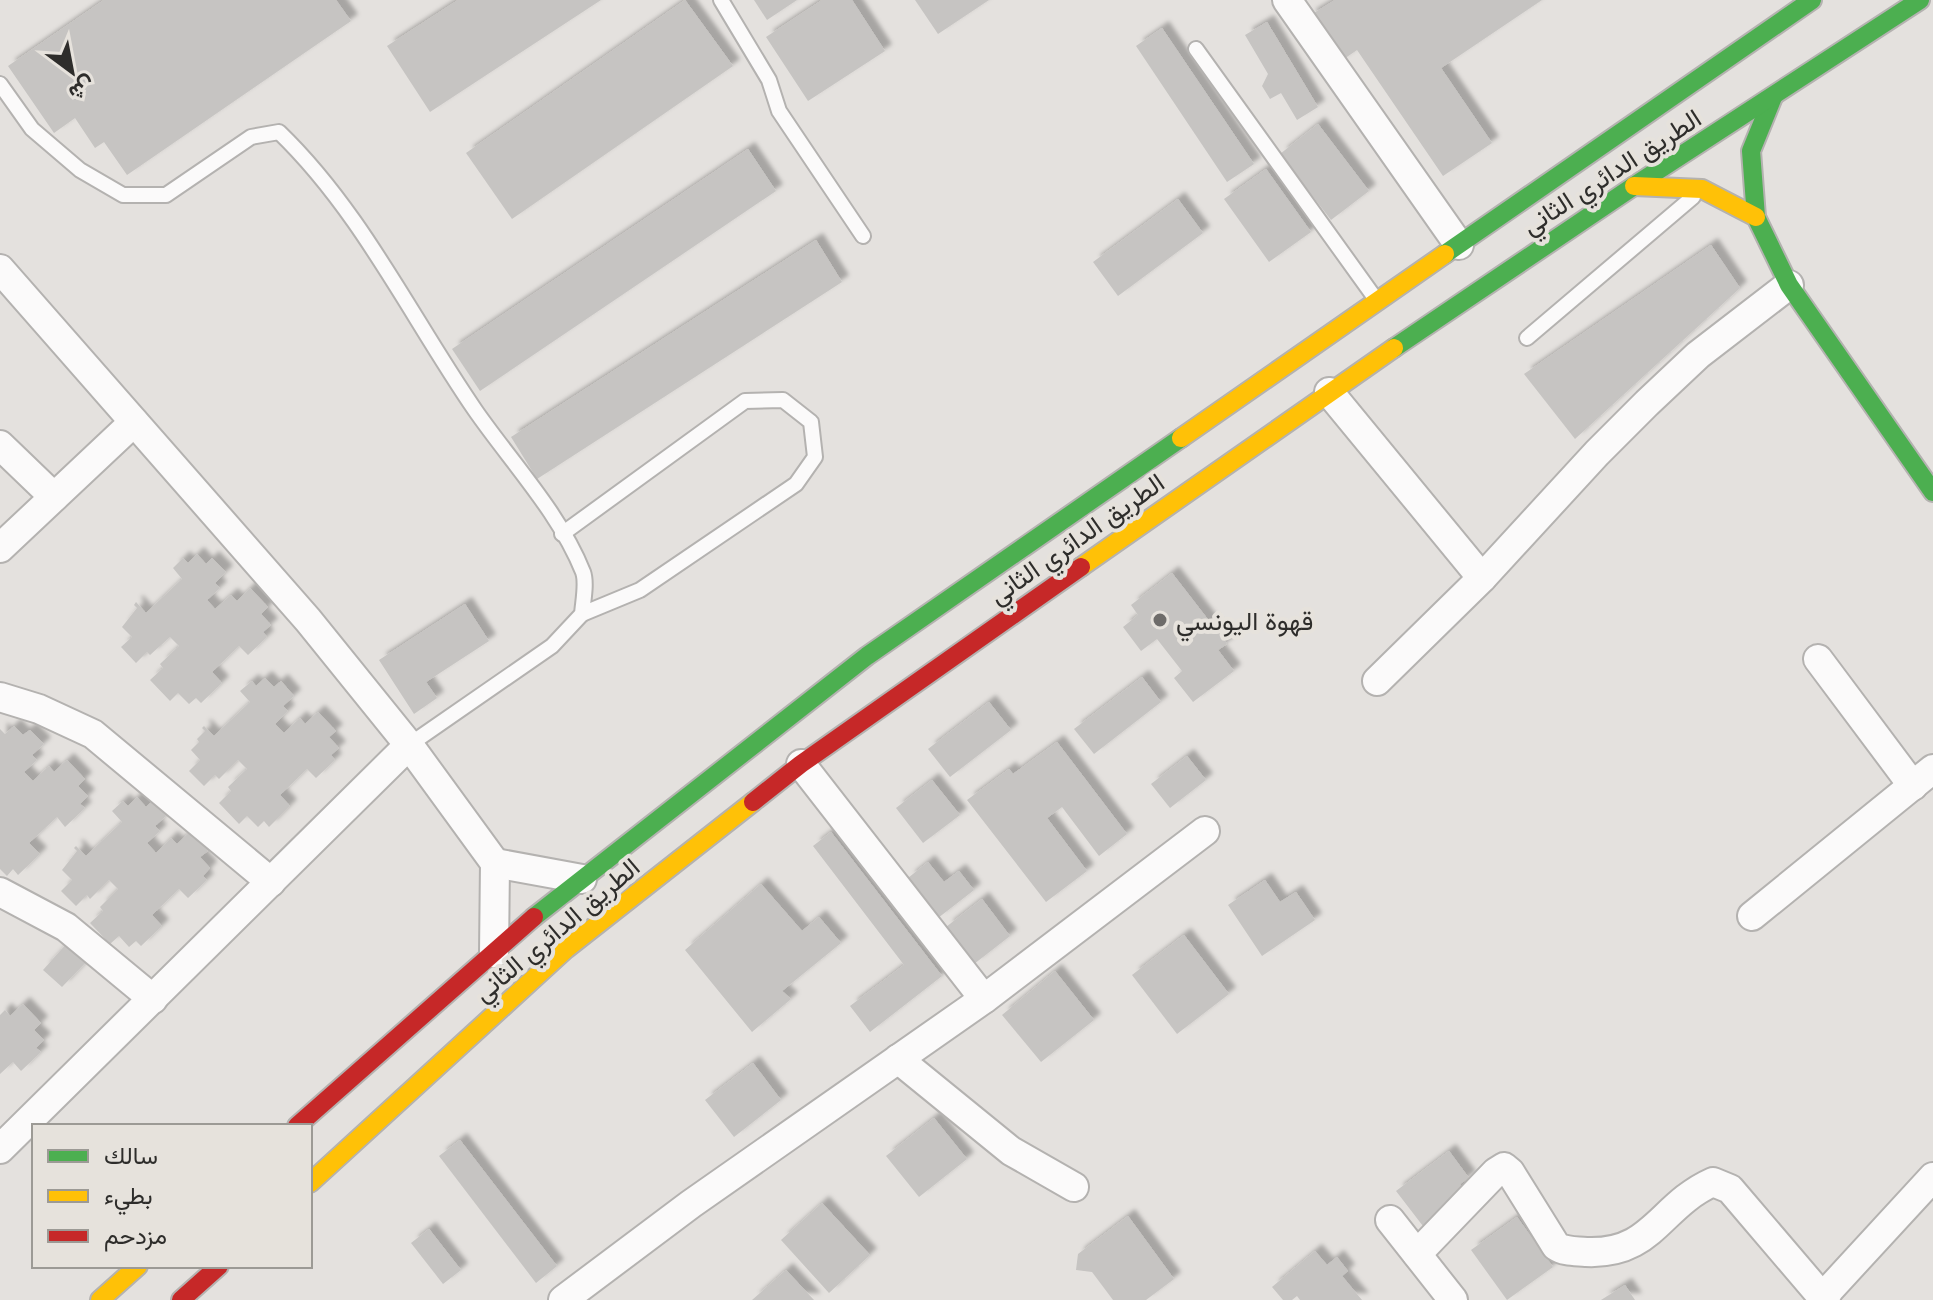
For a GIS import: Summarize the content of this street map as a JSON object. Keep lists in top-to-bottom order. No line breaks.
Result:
{"streets":{"main road":["الطريق الدائري الثاني"]},"places":["قهوة اليونسي"],"legend":["سالك","بطيء","مزدحم"],"north":"bottom right"}
